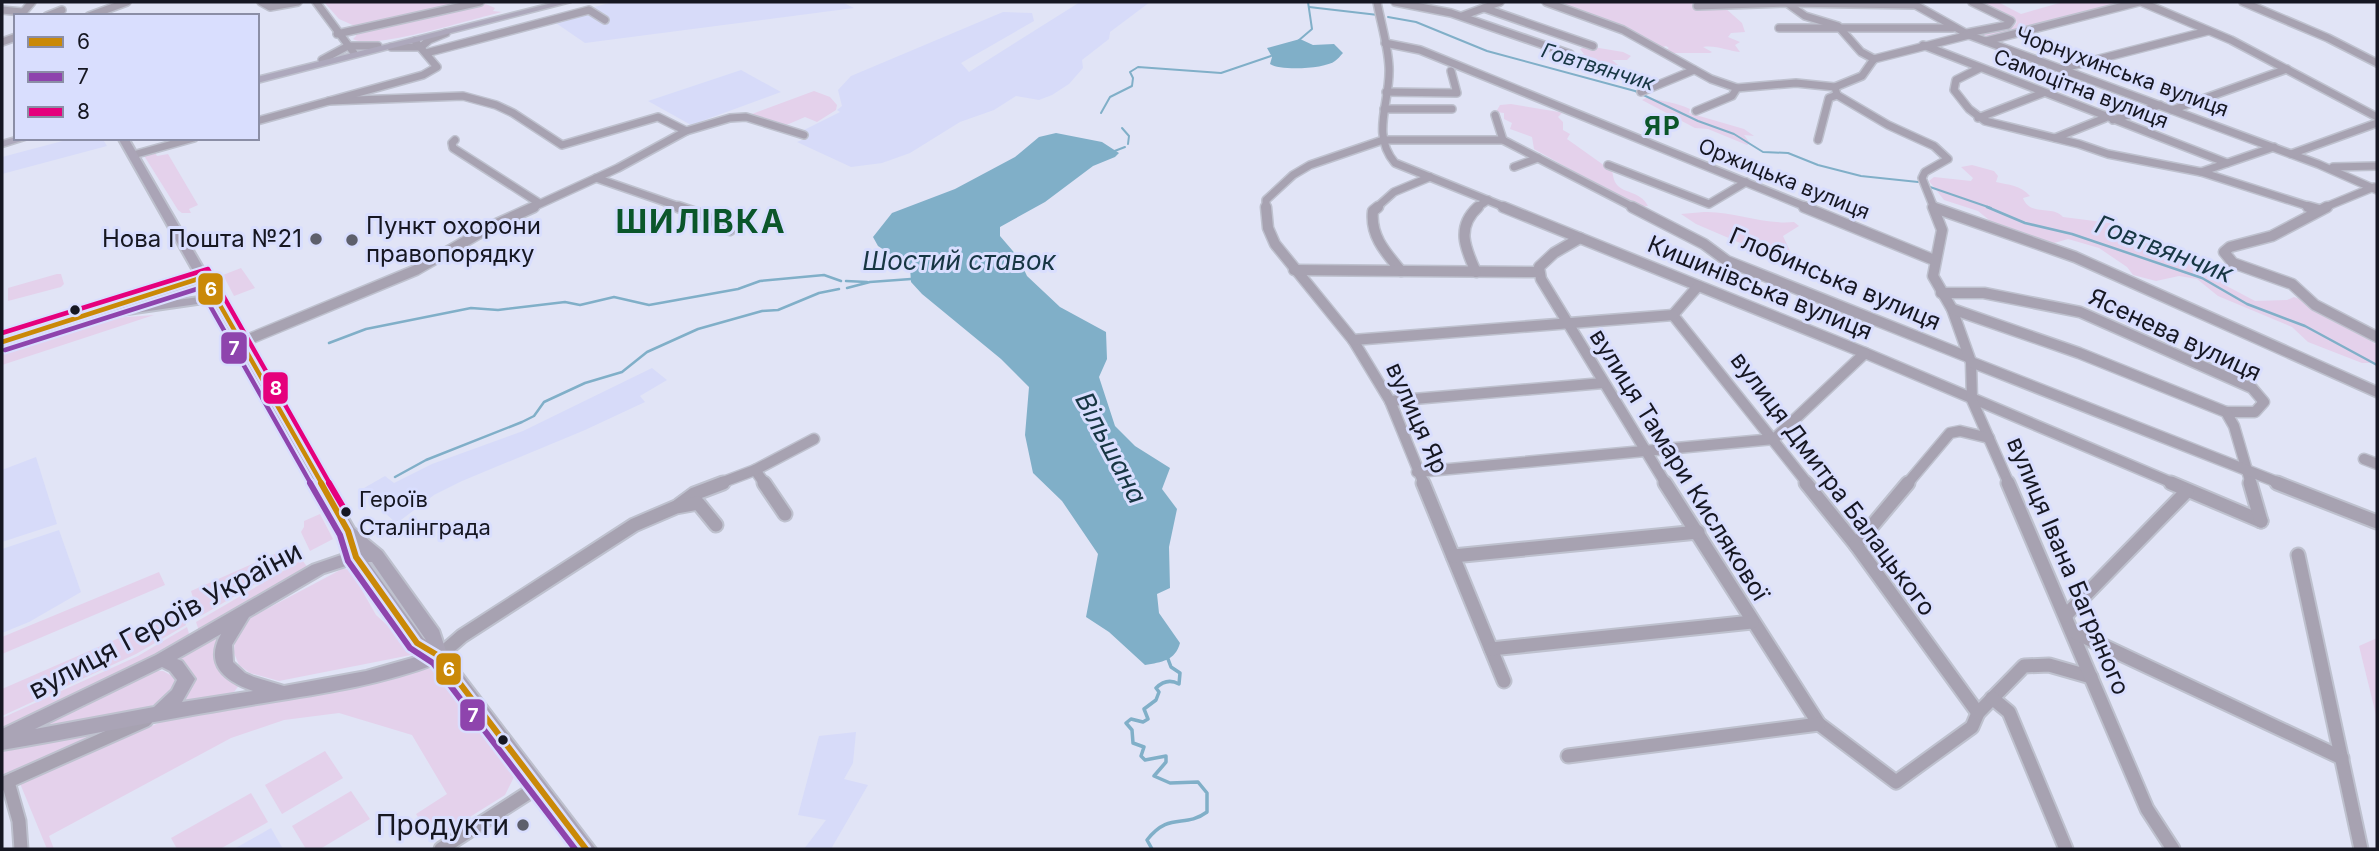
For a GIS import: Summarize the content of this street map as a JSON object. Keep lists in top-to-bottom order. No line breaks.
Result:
{"streets":{"main road":["вулиця Героїв України"],"street":["Чорнухинська вулиця","Самоцітна вулиця","Оржицька вулиця","Глобинська вулиця","Кишинівська вулиця","Ясенева вулиця","вулиця Яр","вулиця Тамари Кислякової","вулиця Дмитра Балацького","вулиця Івана Багряного"]},"crossings":[["Глобинська вулиця","Кишинівська вулиця"],["Глобинська вулиця","вулиця Івана Багряного"],["Кишинівська вулиця","вулиця Яр"],["Кишинівська вулиця","вулиця Івана Багряного"],["Ясенева вулиця","вулиця Івана Багряного"],["вулиця Тамари Кислякової","вулиця Дмитра Балацького"]],"districts":["ЯР","ШИЛІВКА"],"water":["Говтвянчик","Шостий ставок","Вільшана"],"places":["Нова Пошта №21","Пункт охорони правопорядку","Героїв Сталінграда","Продукти"],"lines":["transit line 8","transit line 6","transit line 7"],"legend":["6","7","8"]}
